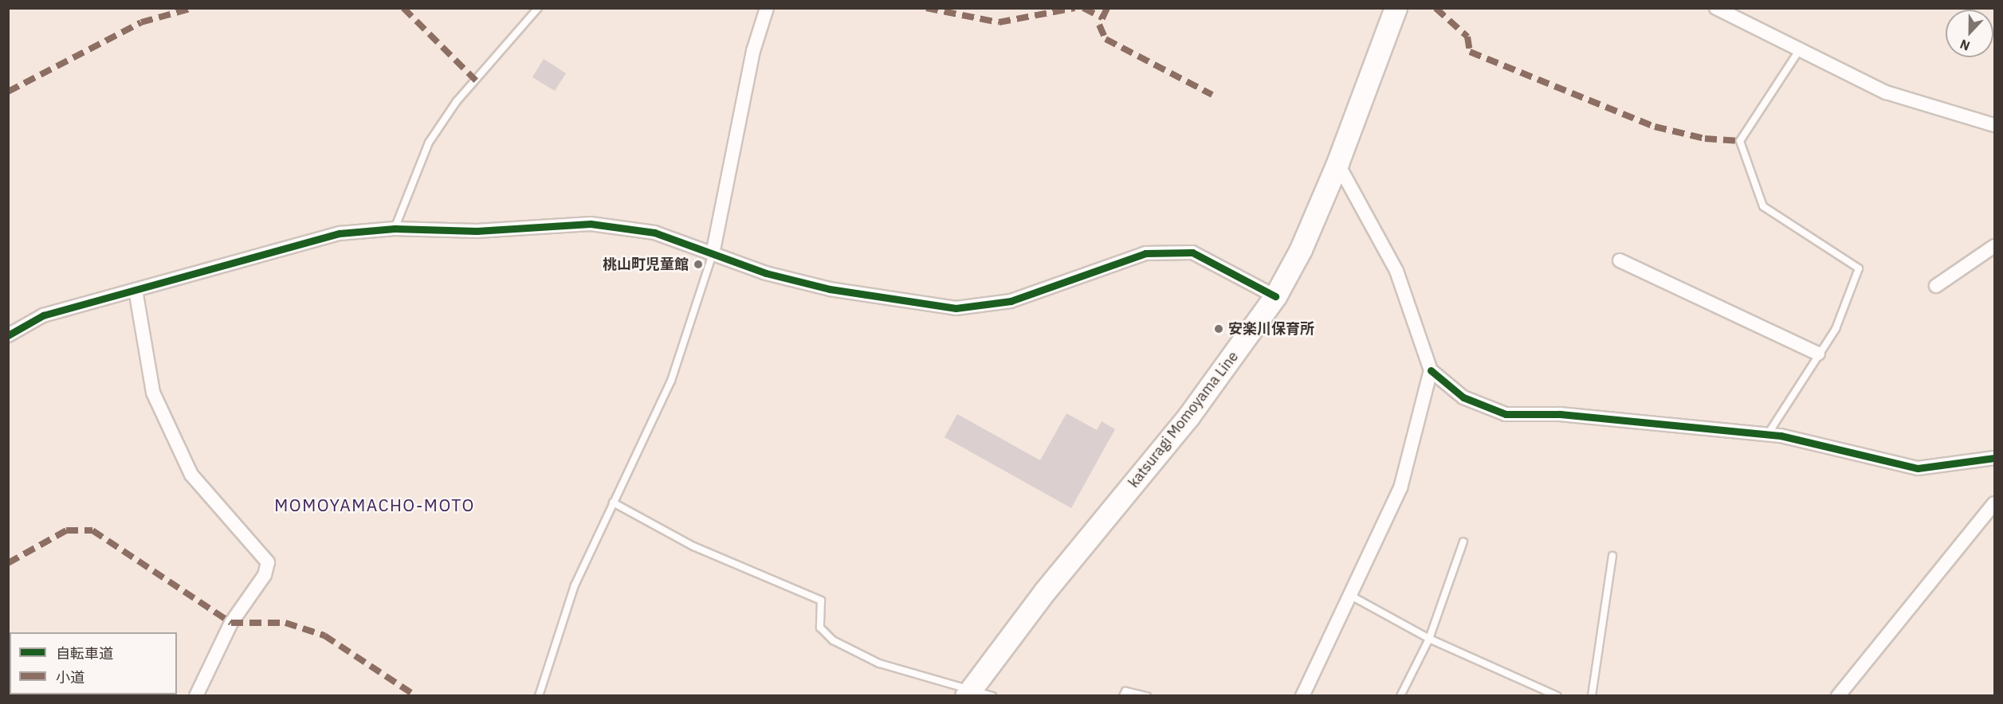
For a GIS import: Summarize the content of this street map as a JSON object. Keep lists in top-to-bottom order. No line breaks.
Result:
{"streets":{"main road":["katsuragi Momoyama Line"]},"districts":["MOMOYAMACHO-MOTO"],"places":["桃山町児童館","安楽川保育所"],"legend":["自転車道","小道"],"north":"bottom"}
